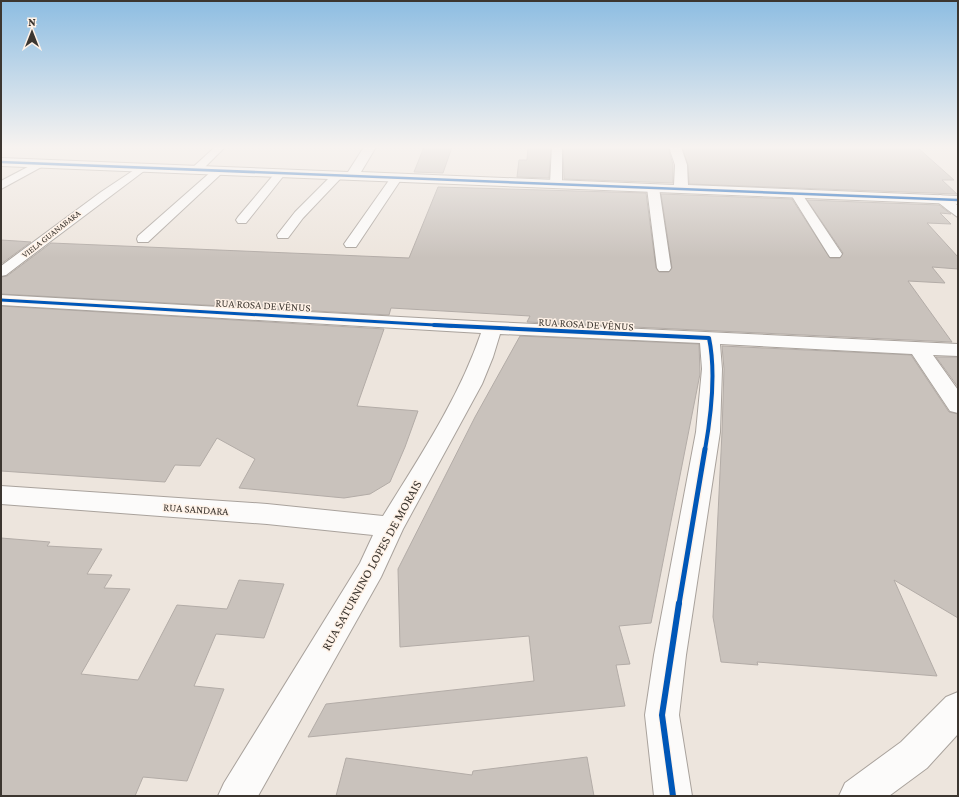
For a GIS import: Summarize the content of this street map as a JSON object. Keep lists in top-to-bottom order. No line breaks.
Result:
{"streets":{"street":["RUA ROSA DE VÊNUS","RUA SANDARA","RUA SATURNINO LOPES DE MORAIS"],"lane":["VIELA GUANABARA"]},"crossings":[["RUA ROSA DE VÊNUS","RUA SATURNINO LOPES DE MORAIS"],["RUA SANDARA","RUA SATURNINO LOPES DE MORAIS"]],"north":"top"}
